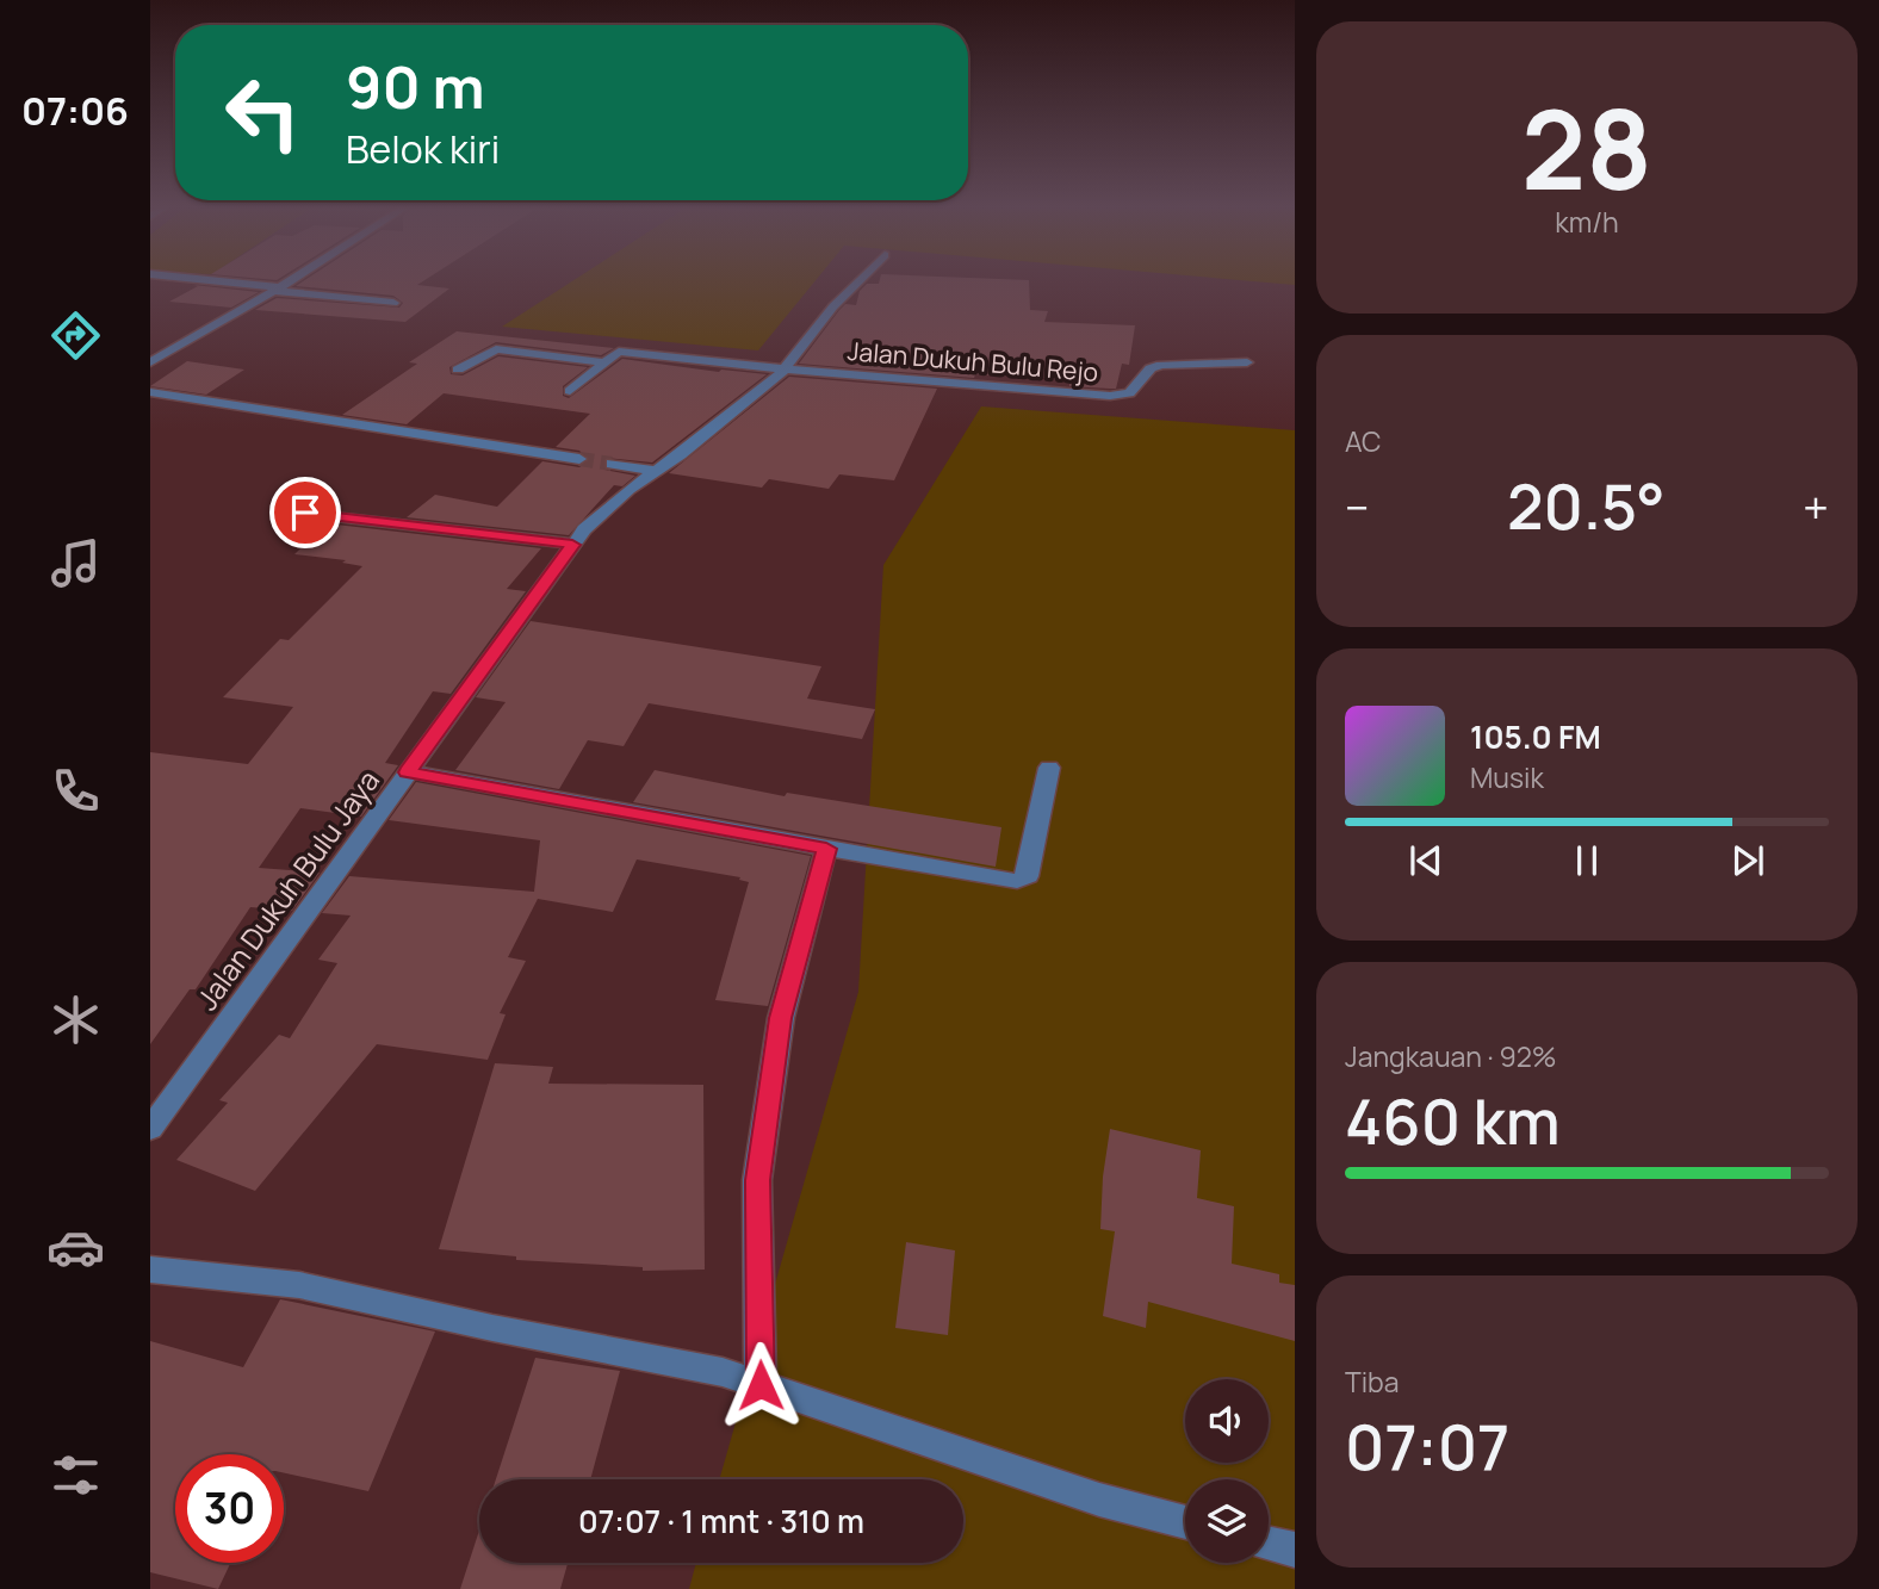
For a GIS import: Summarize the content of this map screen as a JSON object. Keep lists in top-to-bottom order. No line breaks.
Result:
{"streets":{"street":["Jalan Dukuh Bulu Rejo","Jalan Dukuh Bulu Jaya"]},"crossings":[["Jalan Dukuh Bulu Rejo","Jalan Dukuh Bulu Jaya"]],"page":{"tabs":"07:06","tile":[["28","km/h"],"AC",["Jangkauan · 92%","460 km"],["Tiba","07:07"]],"turn":["90 m","Belok kiri"],"heat":["−","20.5°","+"],"song":["105.0 FM","Musik"],"limit":"30","trip":"07:07 · 1 mnt · 310 m"}}
